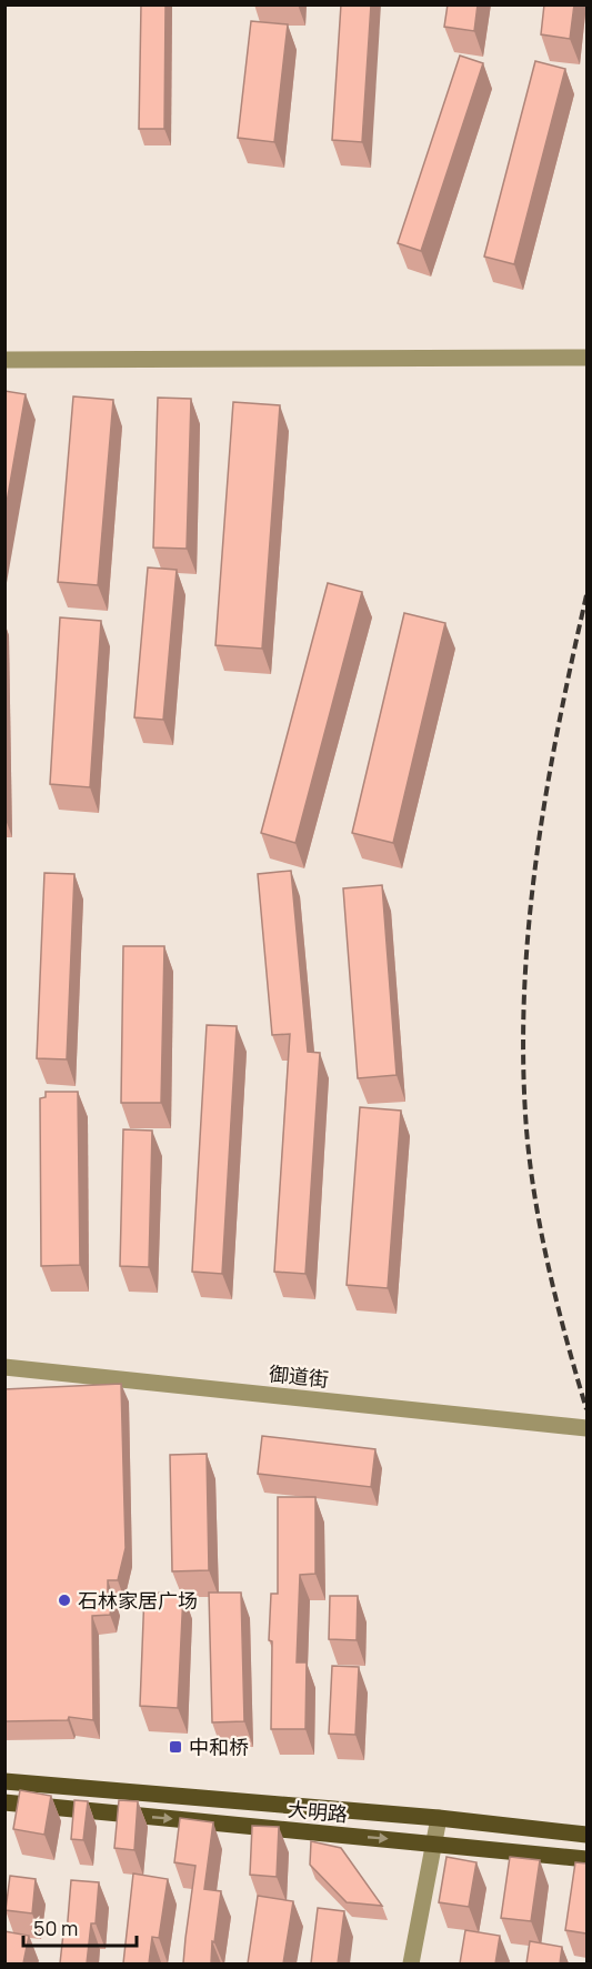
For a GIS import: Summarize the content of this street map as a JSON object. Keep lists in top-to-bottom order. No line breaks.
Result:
{"streets":{"main road":["大明路"],"street":["御道街"]},"places":{"other":["石林家居广场"],"transit":["中和桥"]},"scale_bar":"50 m"}
